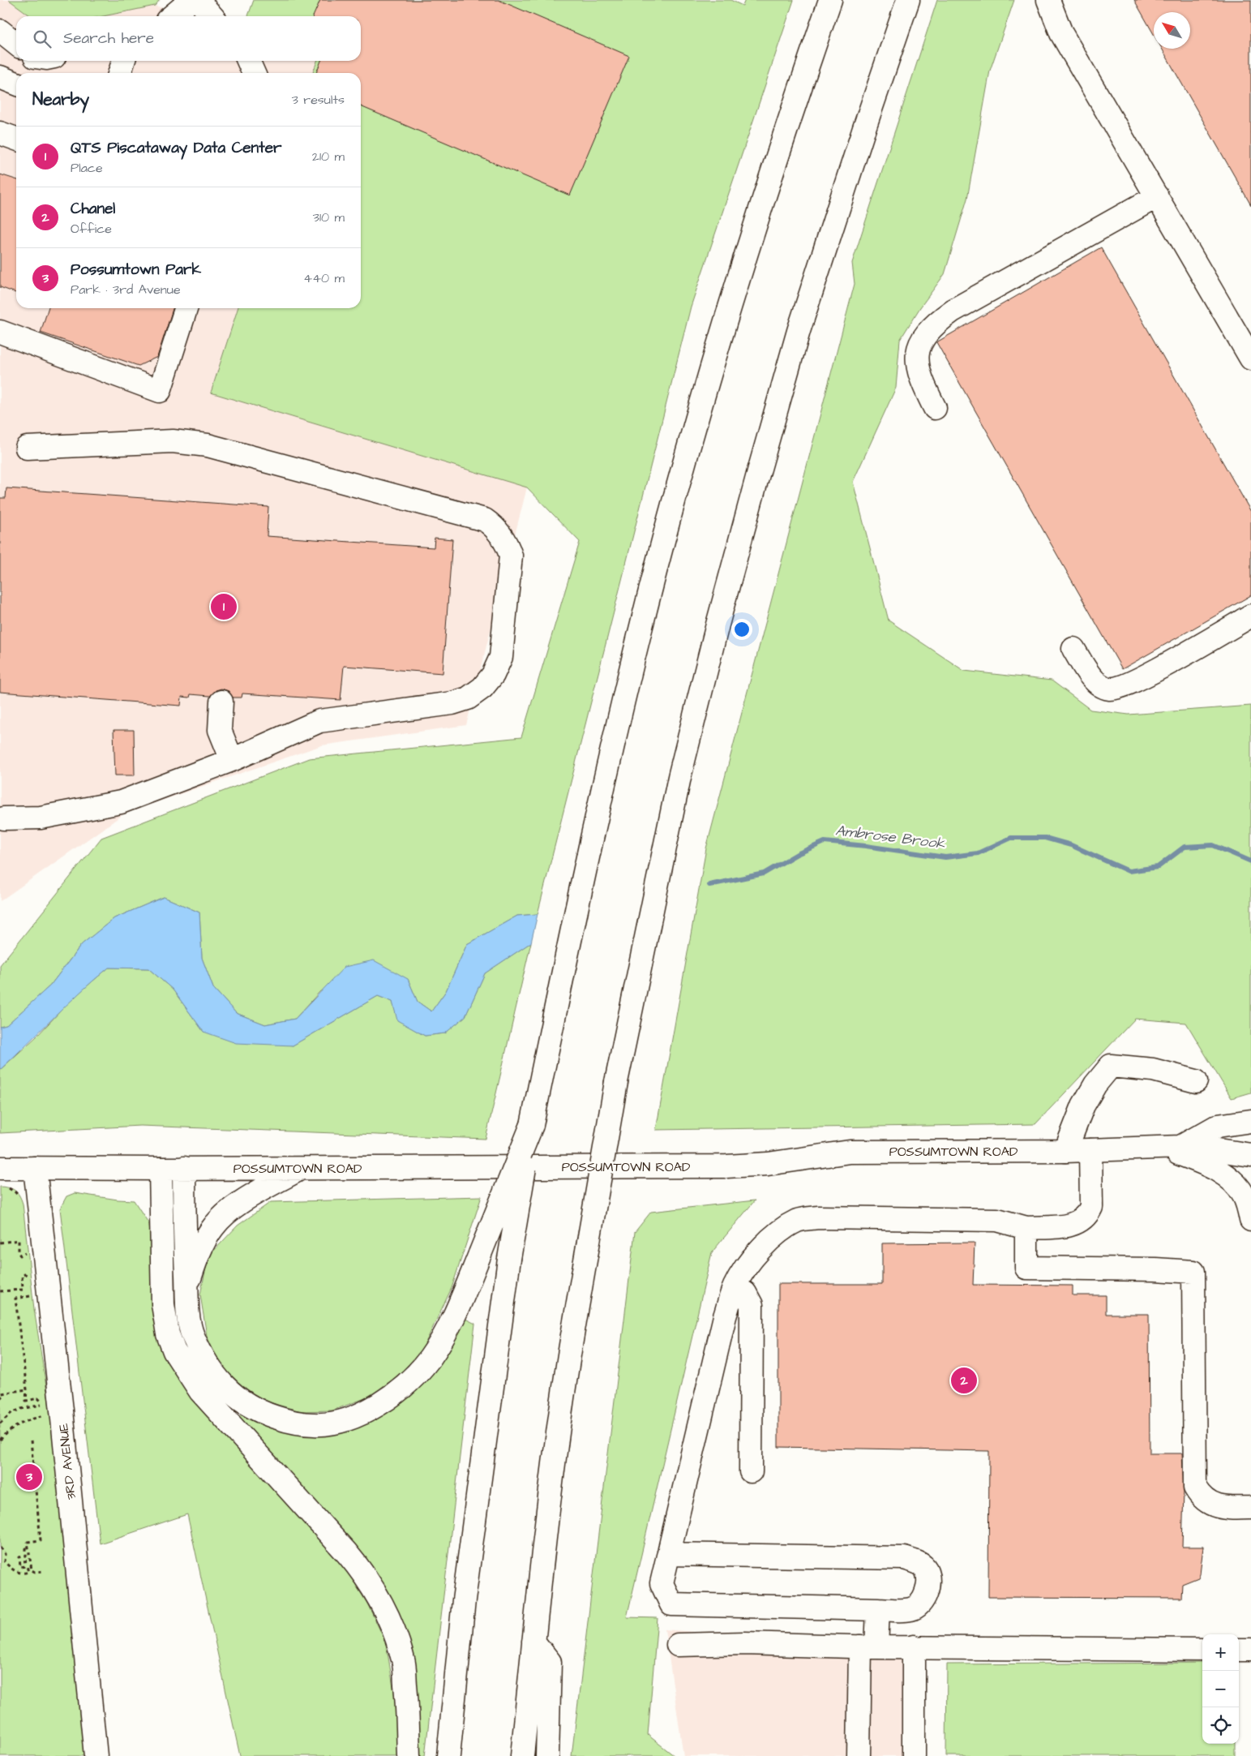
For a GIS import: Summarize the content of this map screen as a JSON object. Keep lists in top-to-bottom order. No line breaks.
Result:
{"streets":{"main road":["POSSUMTOWN ROAD","3RD AVENUE"]},"crossings":[["POSSUMTOWN ROAD","3RD AVENUE"]],"water":["Ambrose Brook"],"north":"top left","page":{"search":"Search here","heading":["Nearby","3 results"],"list":[{"mark":"1","name":"QTS Piscataway Data Center","note":"Place","value":"210 m"},{"mark":"2","name":"Chanel","note":"Office","value":"310 m"},{"mark":"3","name":"Possumtown Park","note":"Park · 3rd Avenue","value":"440 m"}],"pins":["1","2","3"],"map_buttons":["+","−"]}}
